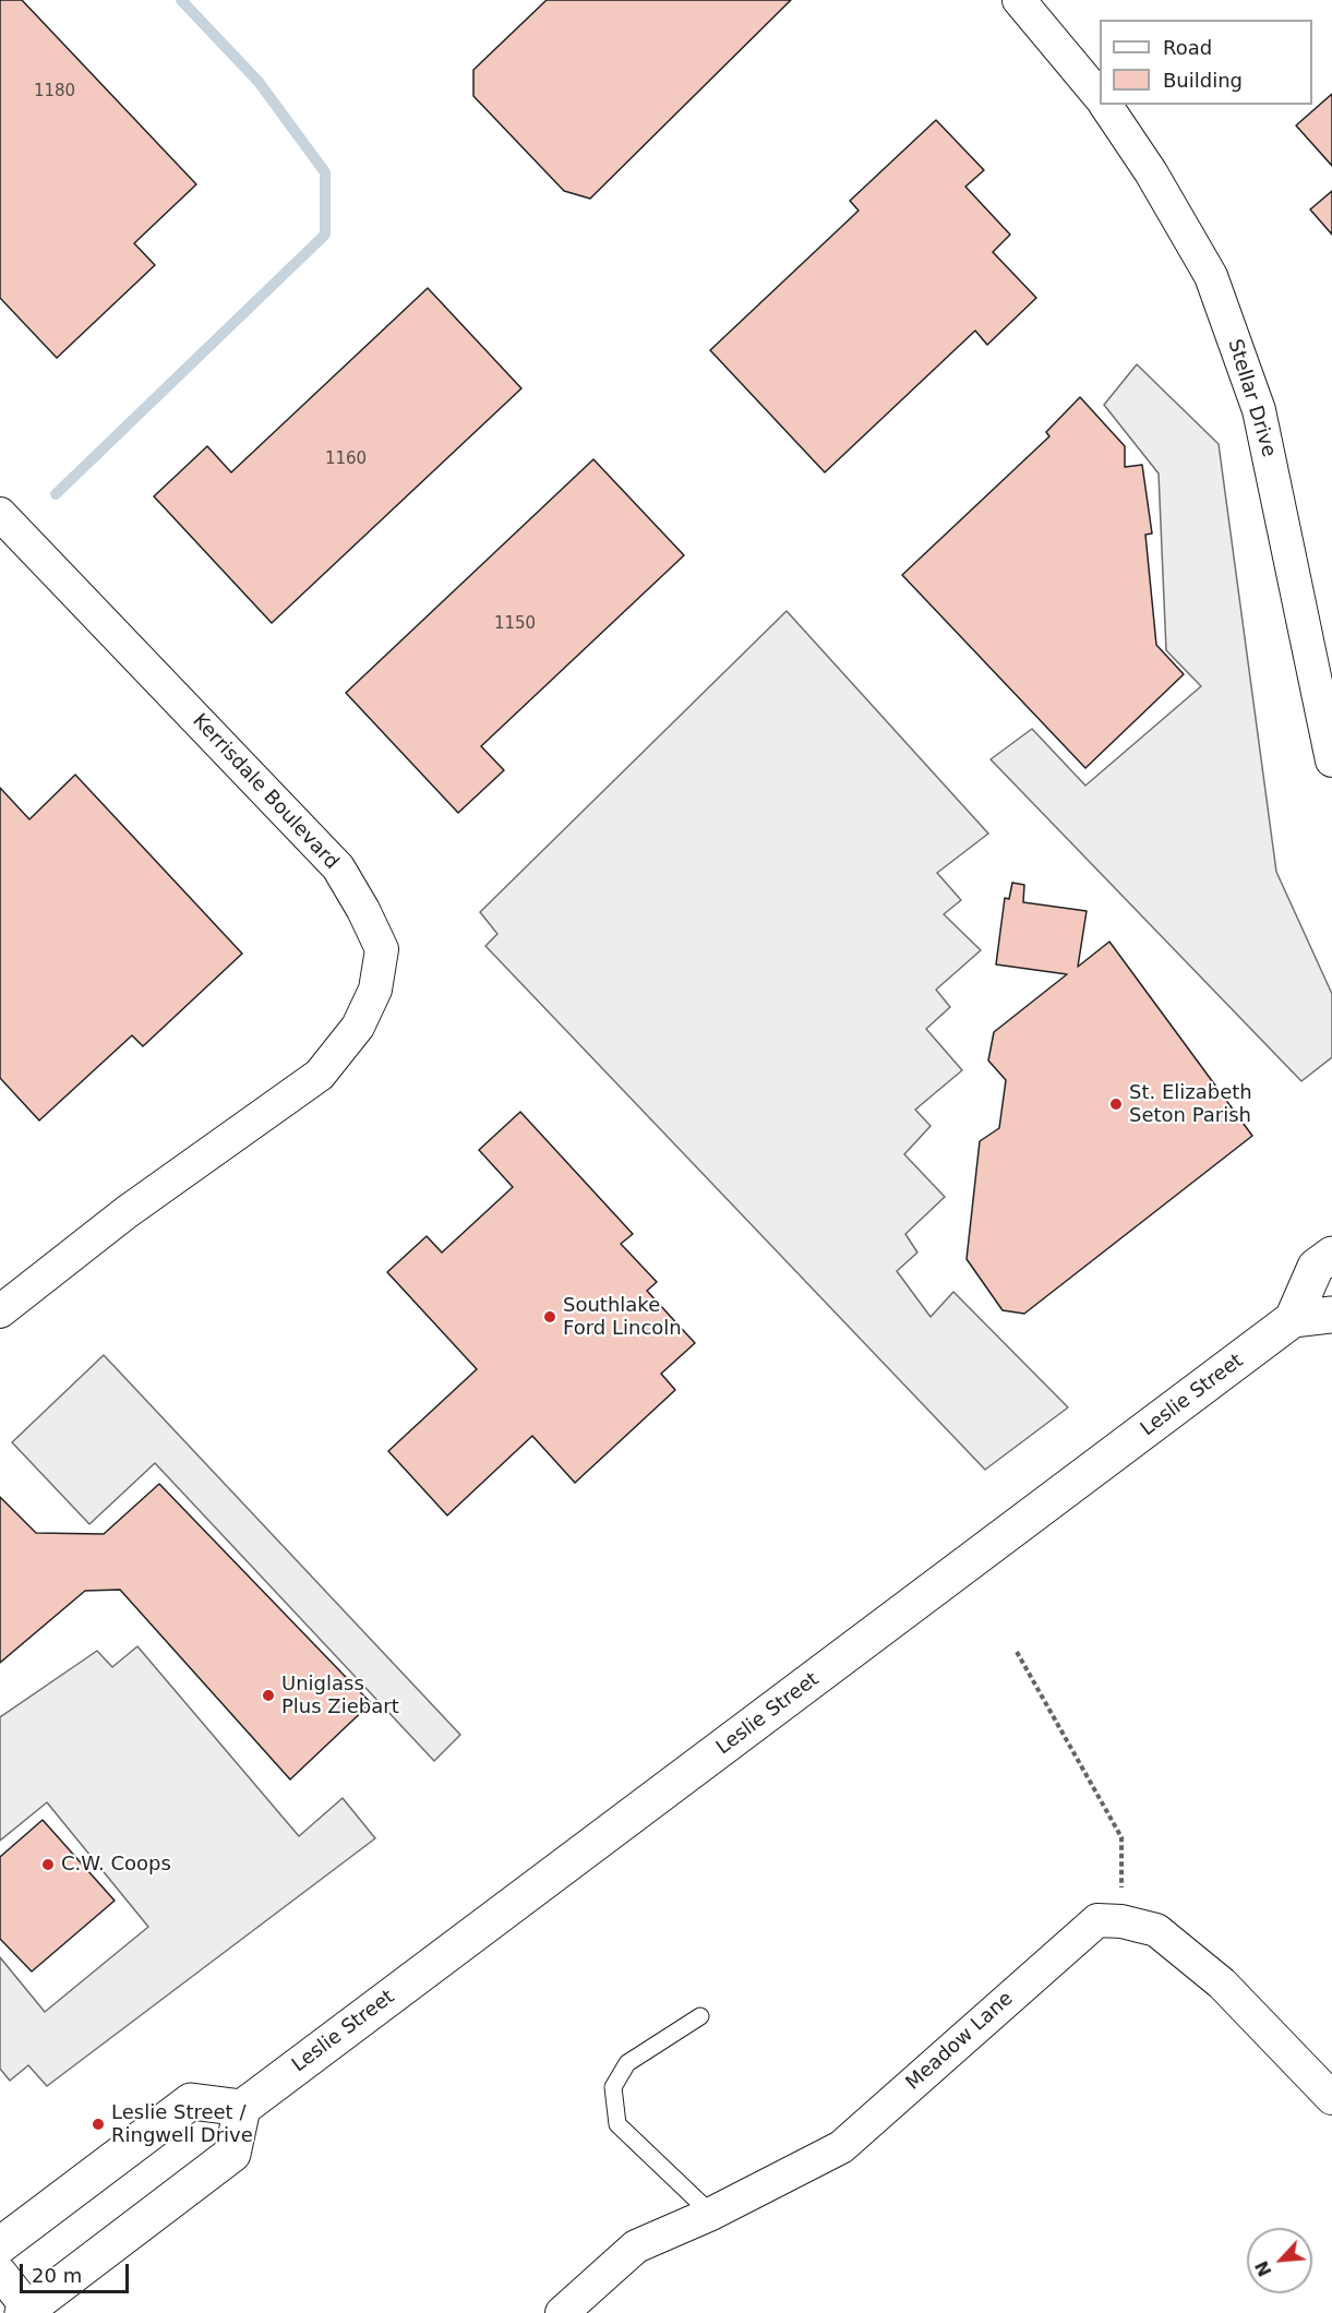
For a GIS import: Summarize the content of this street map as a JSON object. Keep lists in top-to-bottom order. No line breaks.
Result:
{"streets":{"main road":["Leslie Street"],"street":["Stellar Drive","Kerrisdale Boulevard","Meadow Lane"]},"places":["St. Elizabeth Seton Parish","Southlake Ford Lincoln","Uniglass Plus Ziebart","C.W. Coops","Leslie Street / Ringwell Drive"],"house_numbers":["1180","1160","1150"],"legend":["Road","Building"],"scale_bar":"20 m","north":"bottom left"}
